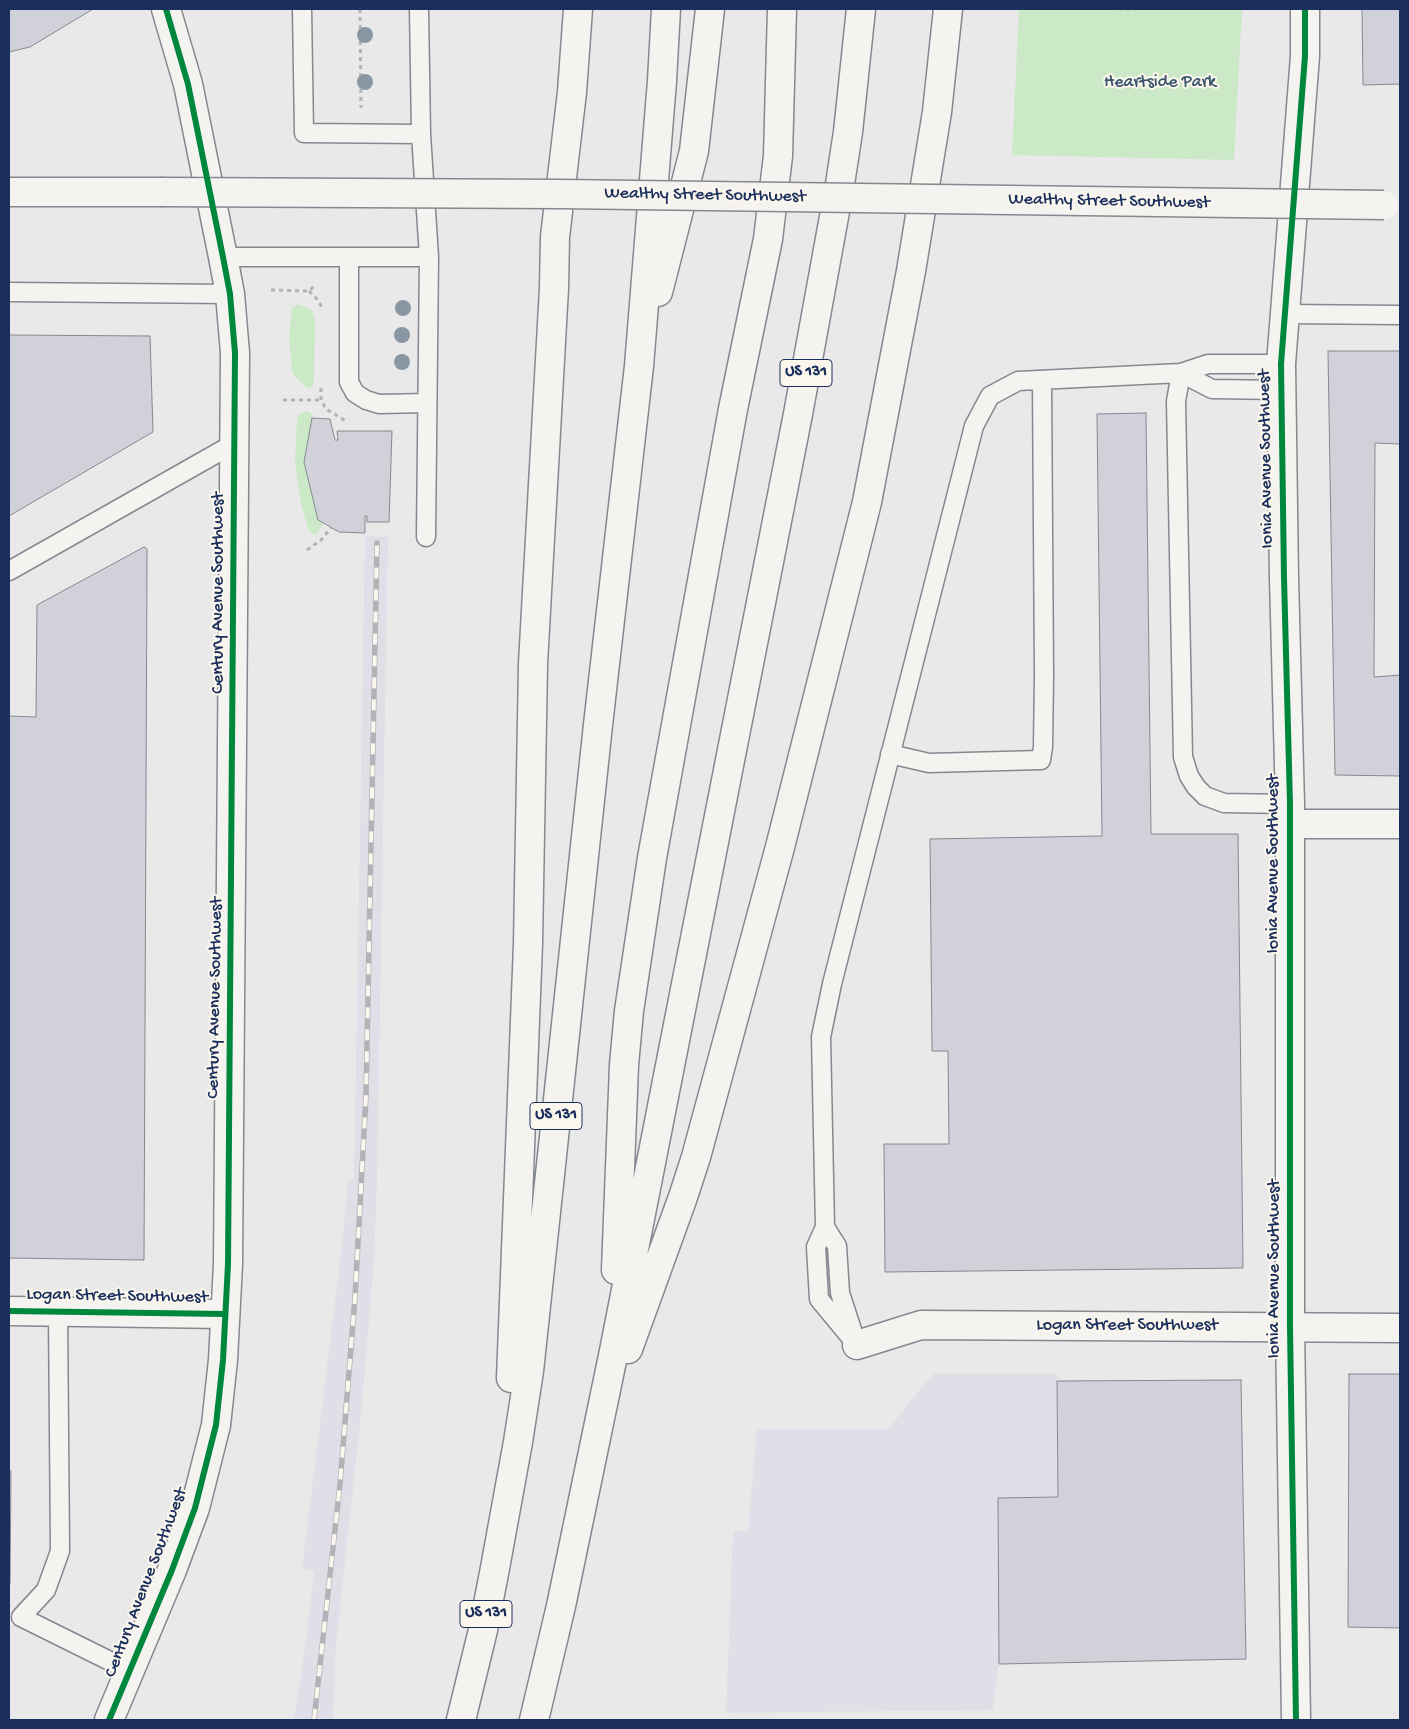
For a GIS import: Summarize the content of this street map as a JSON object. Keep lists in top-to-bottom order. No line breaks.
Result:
{"streets":{"main road":["Wealthy Street Southwest","US 131","Ionia Avenue Southwest","Century Avenue Southwest","Logan Street Southwest"]},"crossings":[["Ionia Avenue Southwest","Logan Street Southwest"],["Century Avenue Southwest","Logan Street Southwest"]],"parks":["Heartside Park"]}
